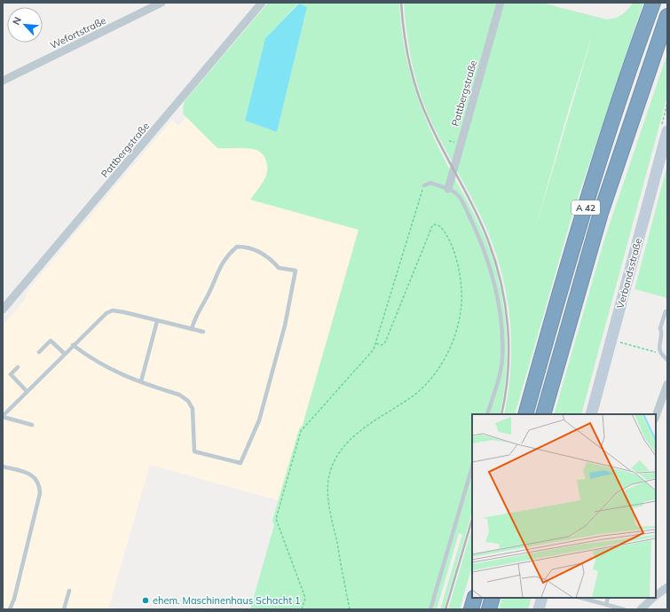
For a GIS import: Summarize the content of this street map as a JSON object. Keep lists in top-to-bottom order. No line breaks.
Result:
{"streets":{"highway":["A 42"],"main road":["Verbandsstraße"],"street":["Wefortstraße","Pattbergstraße"]},"places":["ehem. Maschinenhaus Schacht 1"],"north":"top left"}
